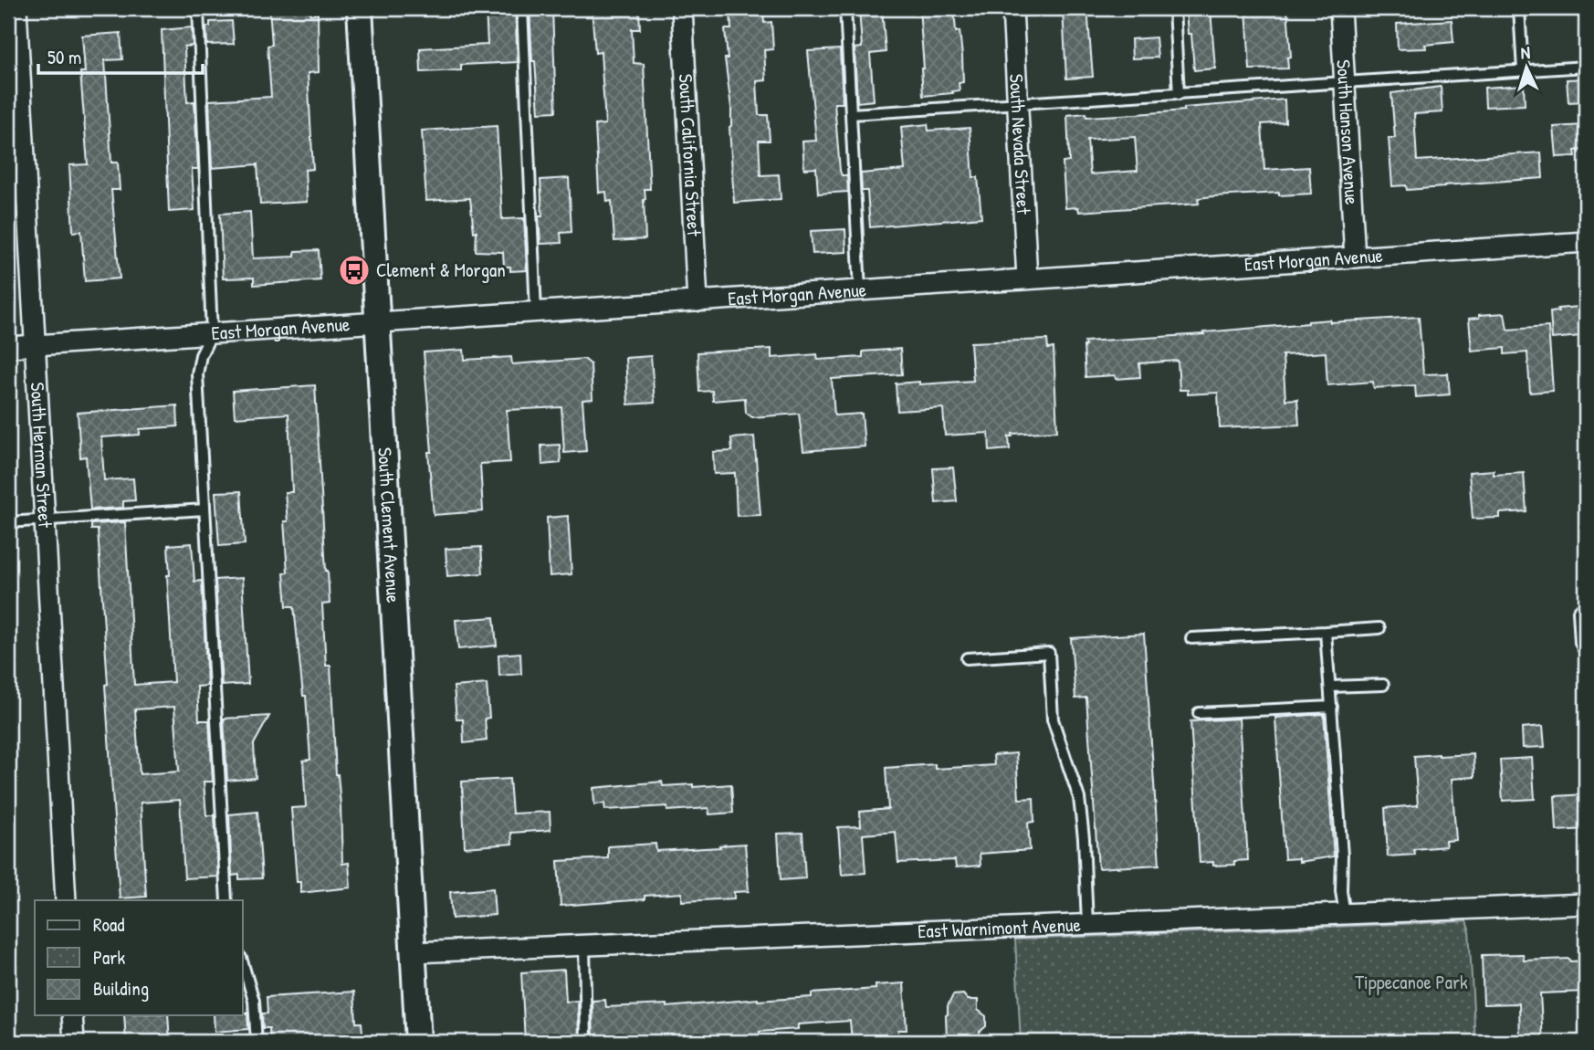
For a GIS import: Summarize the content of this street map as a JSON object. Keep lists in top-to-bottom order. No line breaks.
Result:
{"streets":{"street":["South Hanson Avenue","South Nevada Street","South California Street","East Morgan Avenue","South Herman Street","South Clement Avenue","East Warnimont Avenue"]},"crossings":[["South Hanson Avenue","East Morgan Avenue"],["South Nevada Street","East Morgan Avenue"],["South California Street","East Morgan Avenue"],["East Morgan Avenue","South Herman Street"],["East Morgan Avenue","South Clement Avenue"],["South Clement Avenue","East Warnimont Avenue"]],"parks":["Tippecanoe Park"],"places":{"bus stop":["Clement & Morgan"]},"legend":["Road","Park","Building"],"scale_bar":"50 m","north":"top"}
